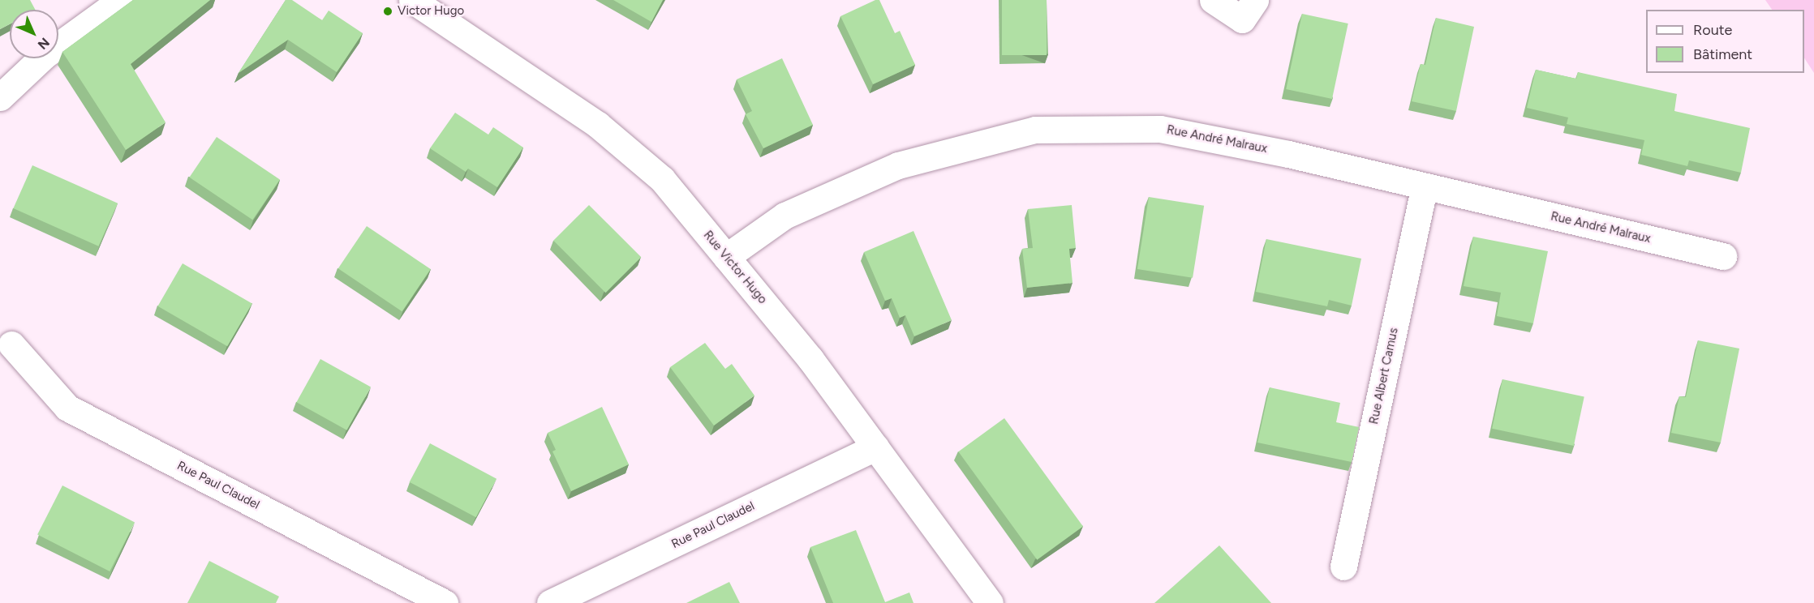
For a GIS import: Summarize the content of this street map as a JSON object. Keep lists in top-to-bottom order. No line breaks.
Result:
{"streets":{"street":["Rue André Malraux","Rue Victor Hugo","Rue Albert Camus","Rue Paul Claudel"]},"crossings":[["Rue André Malraux","Rue Victor Hugo"],["Rue André Malraux","Rue Albert Camus"],["Rue Victor Hugo","Rue Paul Claudel"]],"places":["Victor Hugo"],"legend":["Route","Bâtiment"],"north":"bottom right"}
